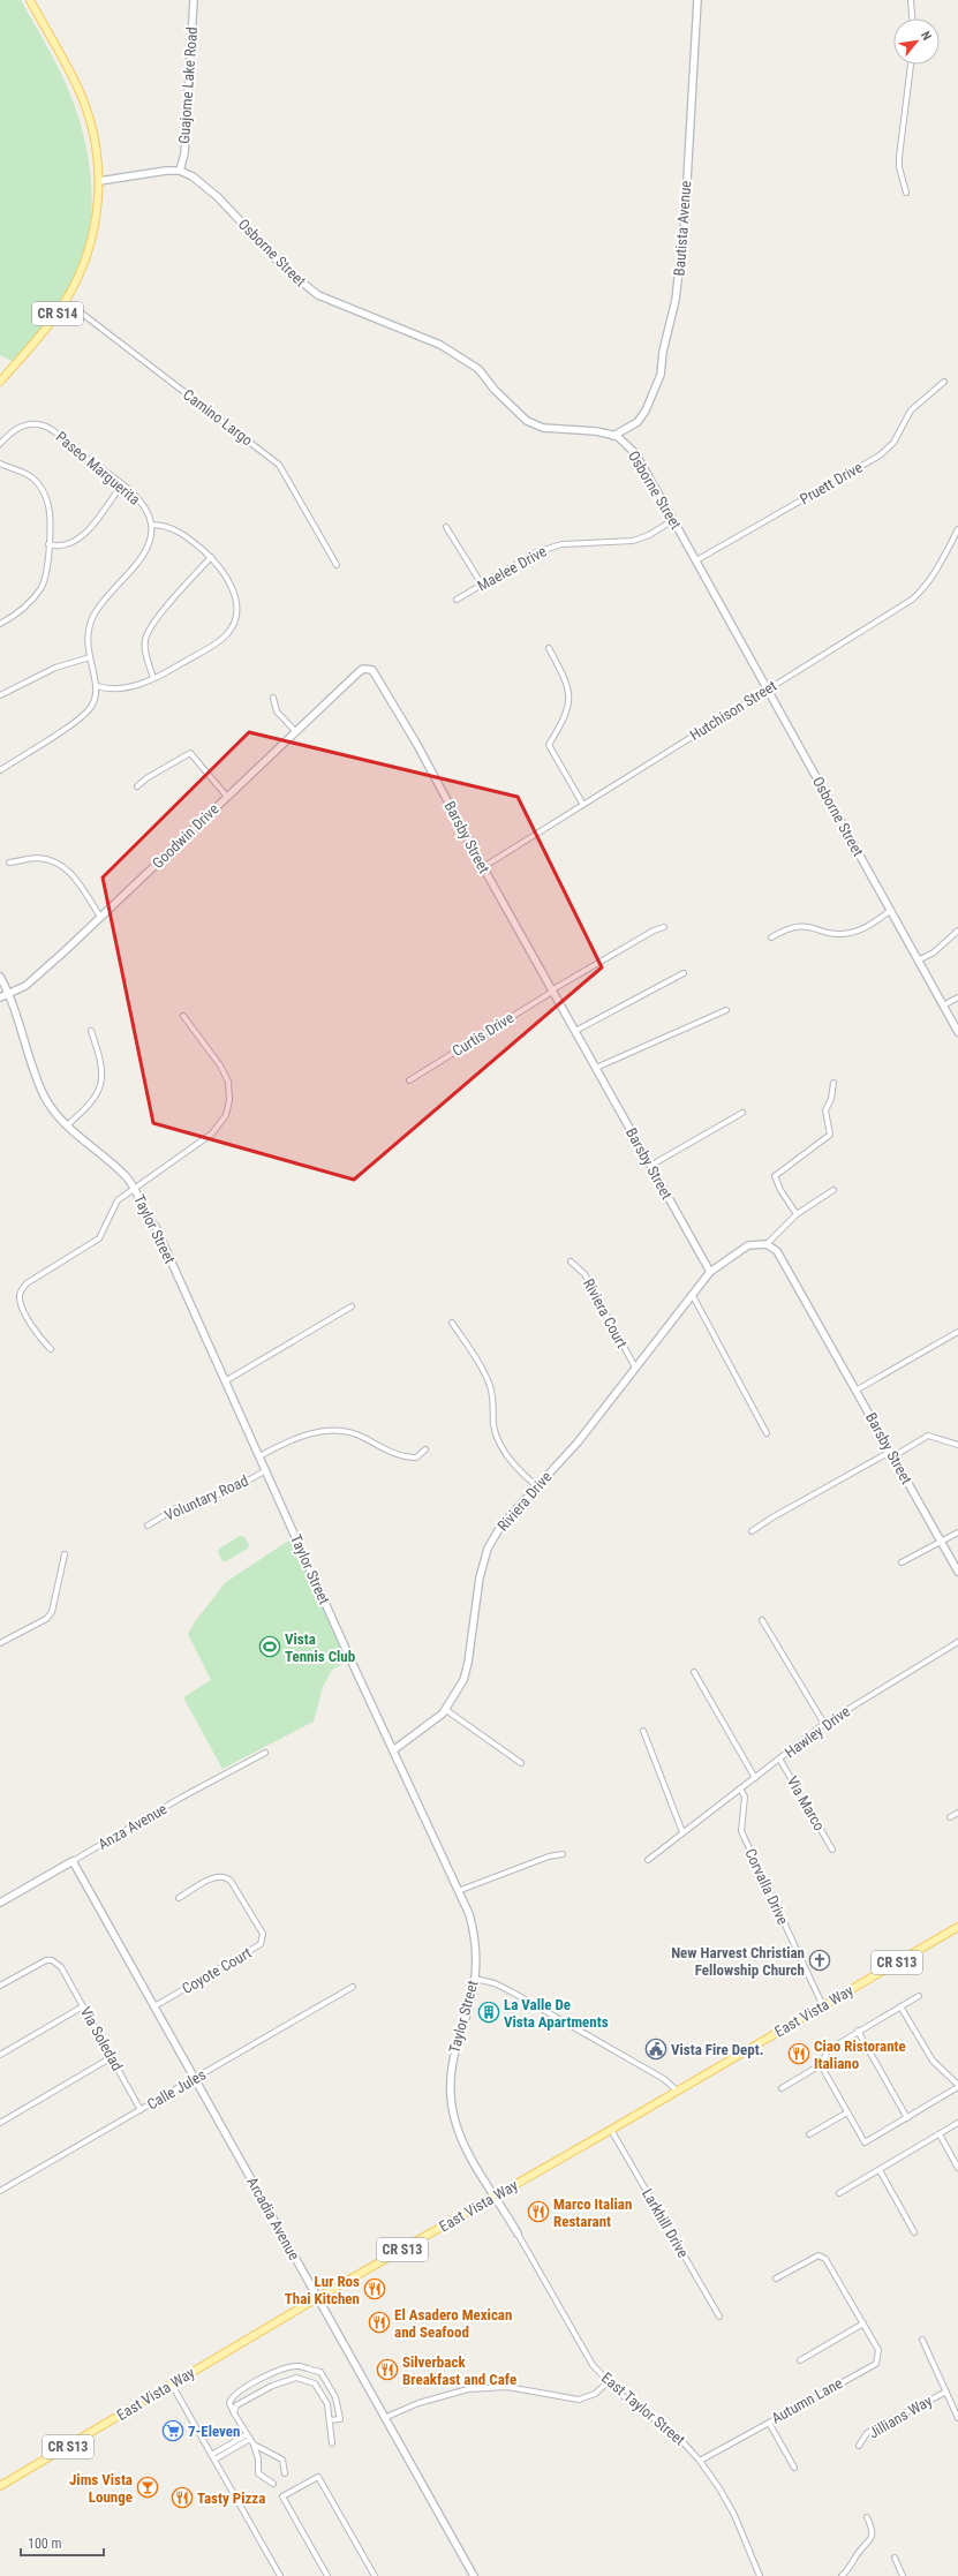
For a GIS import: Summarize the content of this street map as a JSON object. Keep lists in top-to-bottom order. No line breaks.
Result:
{"streets":{"main road":["CR S14","CR S13","East Vista Way"],"street":["Guajome Lake Road","Bautista Avenue","Osborne Street","Camino Largo","Paseo Marguerita","Pruett Drive","Maelee Drive","Hutchison Street","Goodwin Drive","Barsby Street","Curtis Drive","Taylor Street","Riviera Court","Voluntary Road","Riviera Drive","Hawley Drive","Via Marco","Anza Avenue","Corvalla Drive","Coyote Court","Via Soledad","Calle Jules","Arcadia Avenue","Larkhill Drive","Autumn Lane","East Taylor Street","Jillians Way"]},"crossings":[["Guajome Lake Road","Osborne Street"],["Bautista Avenue","Osborne Street"],["Osborne Street","Pruett Drive"],["Osborne Street","Maelee Drive"],["Osborne Street","Hutchison Street"],["CR S14","Camino Largo"],["Hutchison Street","Barsby Street"],["Goodwin Drive","Barsby Street"],["Goodwin Drive","Taylor Street"],["Barsby Street","Curtis Drive"],["Barsby Street","Riviera Drive"],["Taylor Street","Voluntary Road"],["Taylor Street","Riviera Drive"],["Taylor Street","East Vista Way"],["Taylor Street","East Taylor Street"],["Riviera Court","Riviera Drive"],["Hawley Drive","Via Marco"],["Hawley Drive","Corvalla Drive"],["Anza Avenue","Arcadia Avenue"],["Corvalla Drive","East Vista Way"],["Coyote Court","Arcadia Avenue"],["East Vista Way","Arcadia Avenue"],["East Vista Way","Larkhill Drive"],["East Vista Way","East Taylor Street"],["Via Soledad","Calle Jules"],["Calle Jules","Arcadia Avenue"],["Autumn Lane","East Taylor Street"]],"places":{"sports":["Vista Tennis Club"],"church":["New Harvest Christian Fellowship Church"],"building":["La Valle De Vista Apartments"],"public building":["Vista Fire Dept."],"restaurant":["Ciao Ristorante Italiano","Marco Italian Restarant","Lur Ros Thai Kitchen","El Asadero Mexican and Seafood","Silverback Breakfast and Cafe","Tasty Pizza"],"supermarket":["7-Eleven"],"bar":["Jims Vista Lounge"]},"scale_bar":"100 m","north":"top right"}
